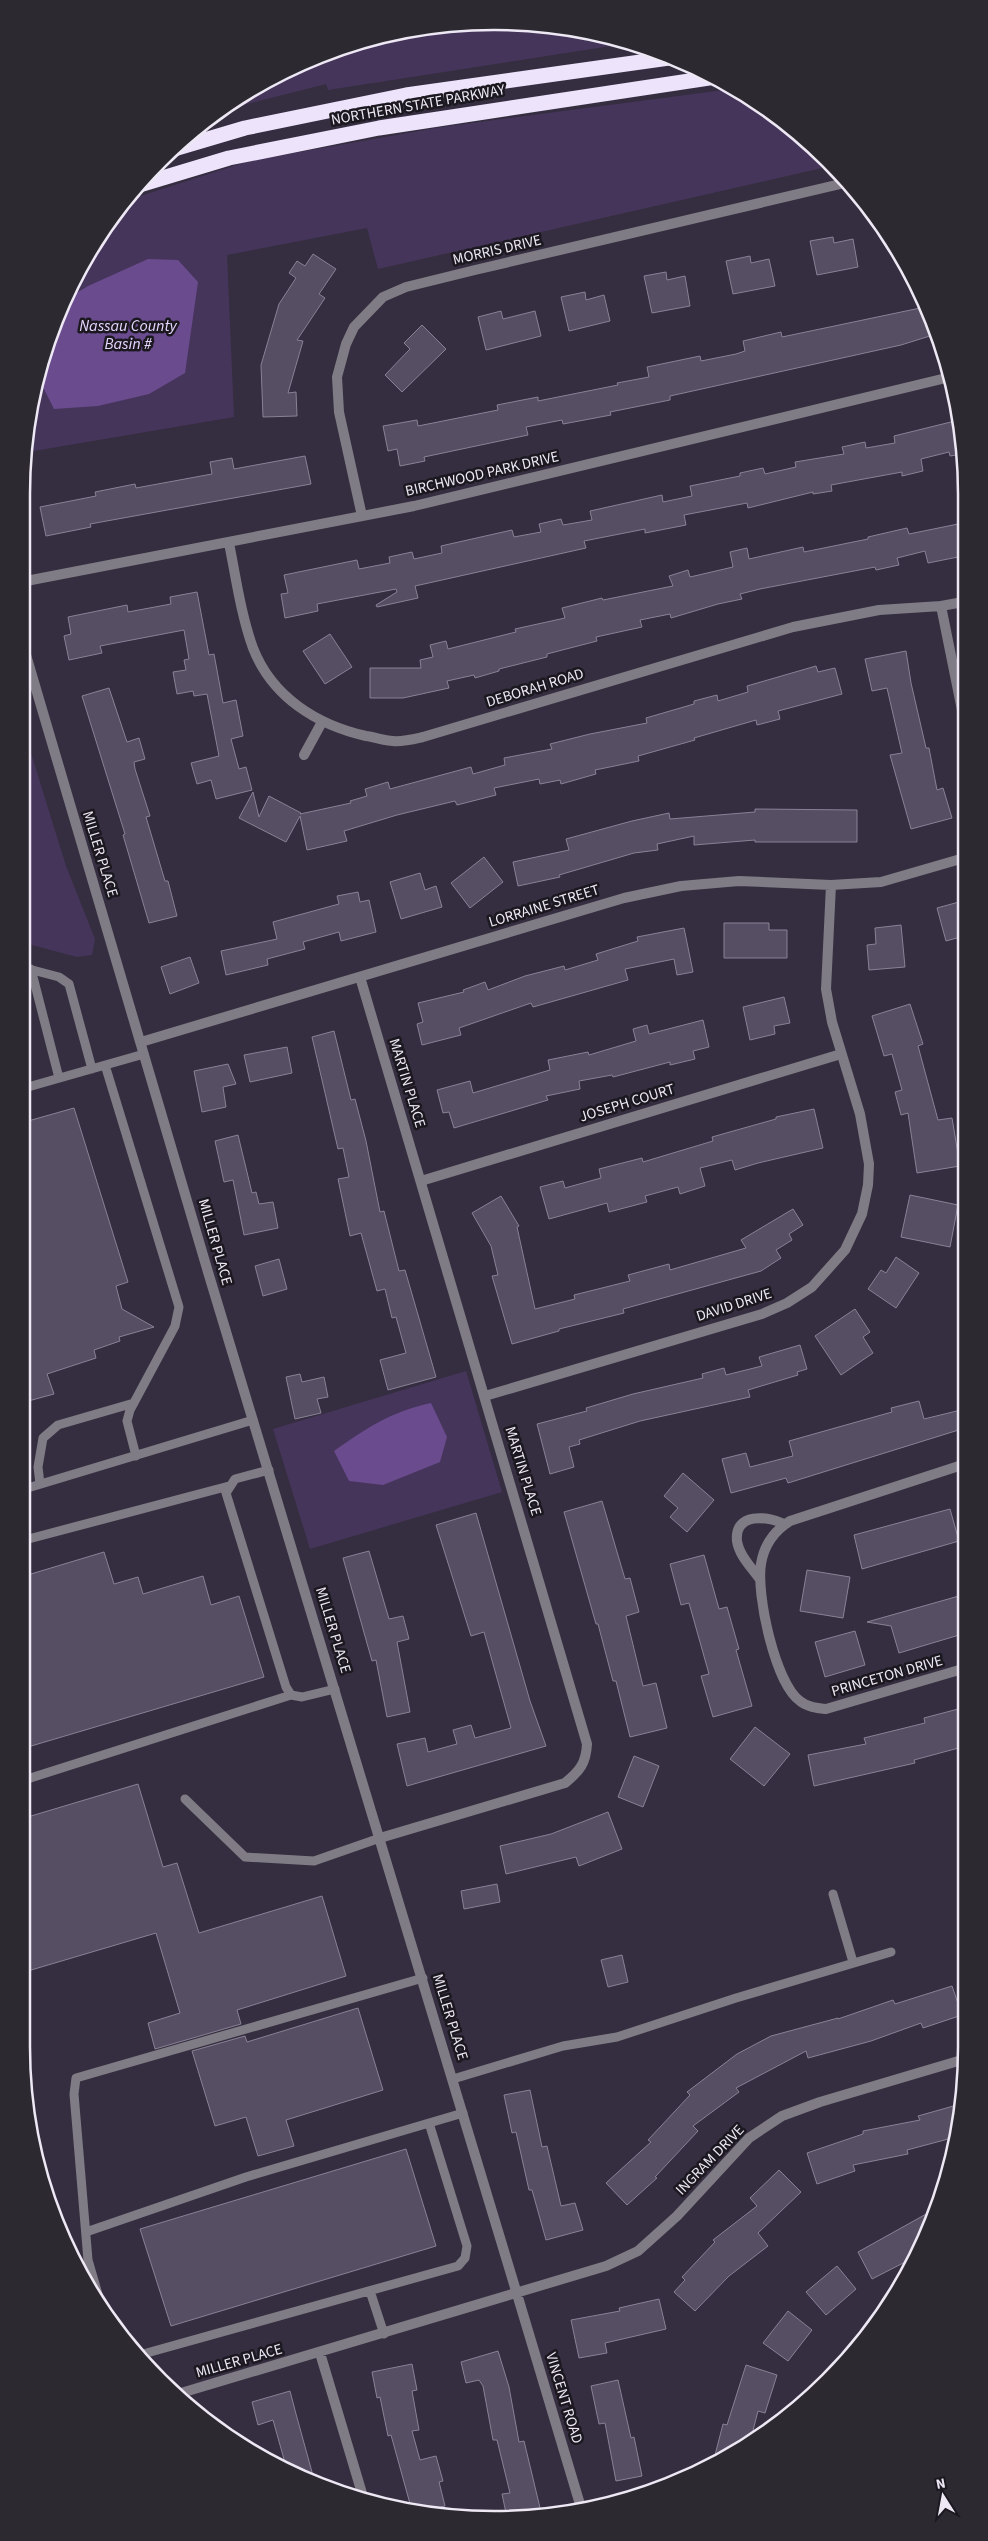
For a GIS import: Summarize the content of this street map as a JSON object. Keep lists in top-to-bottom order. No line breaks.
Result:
{"streets":{"highway":["NORTHERN STATE PARKWAY"],"street":["MORRIS DRIVE","BIRCHWOOD PARK DRIVE","DEBORAH ROAD","MILLER PLACE","LORRAINE STREET","MARTIN PLACE","JOSEPH COURT","DAVID DRIVE","PRINCETON DRIVE","INGRAM DRIVE","VINCENT ROAD"]},"crossings":[["MORRIS DRIVE","BIRCHWOOD PARK DRIVE"],["BIRCHWOOD PARK DRIVE","DEBORAH ROAD"],["MILLER PLACE","LORRAINE STREET"],["MILLER PLACE","MARTIN PLACE"],["MILLER PLACE","INGRAM DRIVE"],["MILLER PLACE","VINCENT ROAD"],["LORRAINE STREET","MARTIN PLACE"],["LORRAINE STREET","DAVID DRIVE"],["MARTIN PLACE","JOSEPH COURT"],["MARTIN PLACE","DAVID DRIVE"],["JOSEPH COURT","DAVID DRIVE"],["INGRAM DRIVE","VINCENT ROAD"]],"water":["Nassau County Basin #"],"north":"top"}
